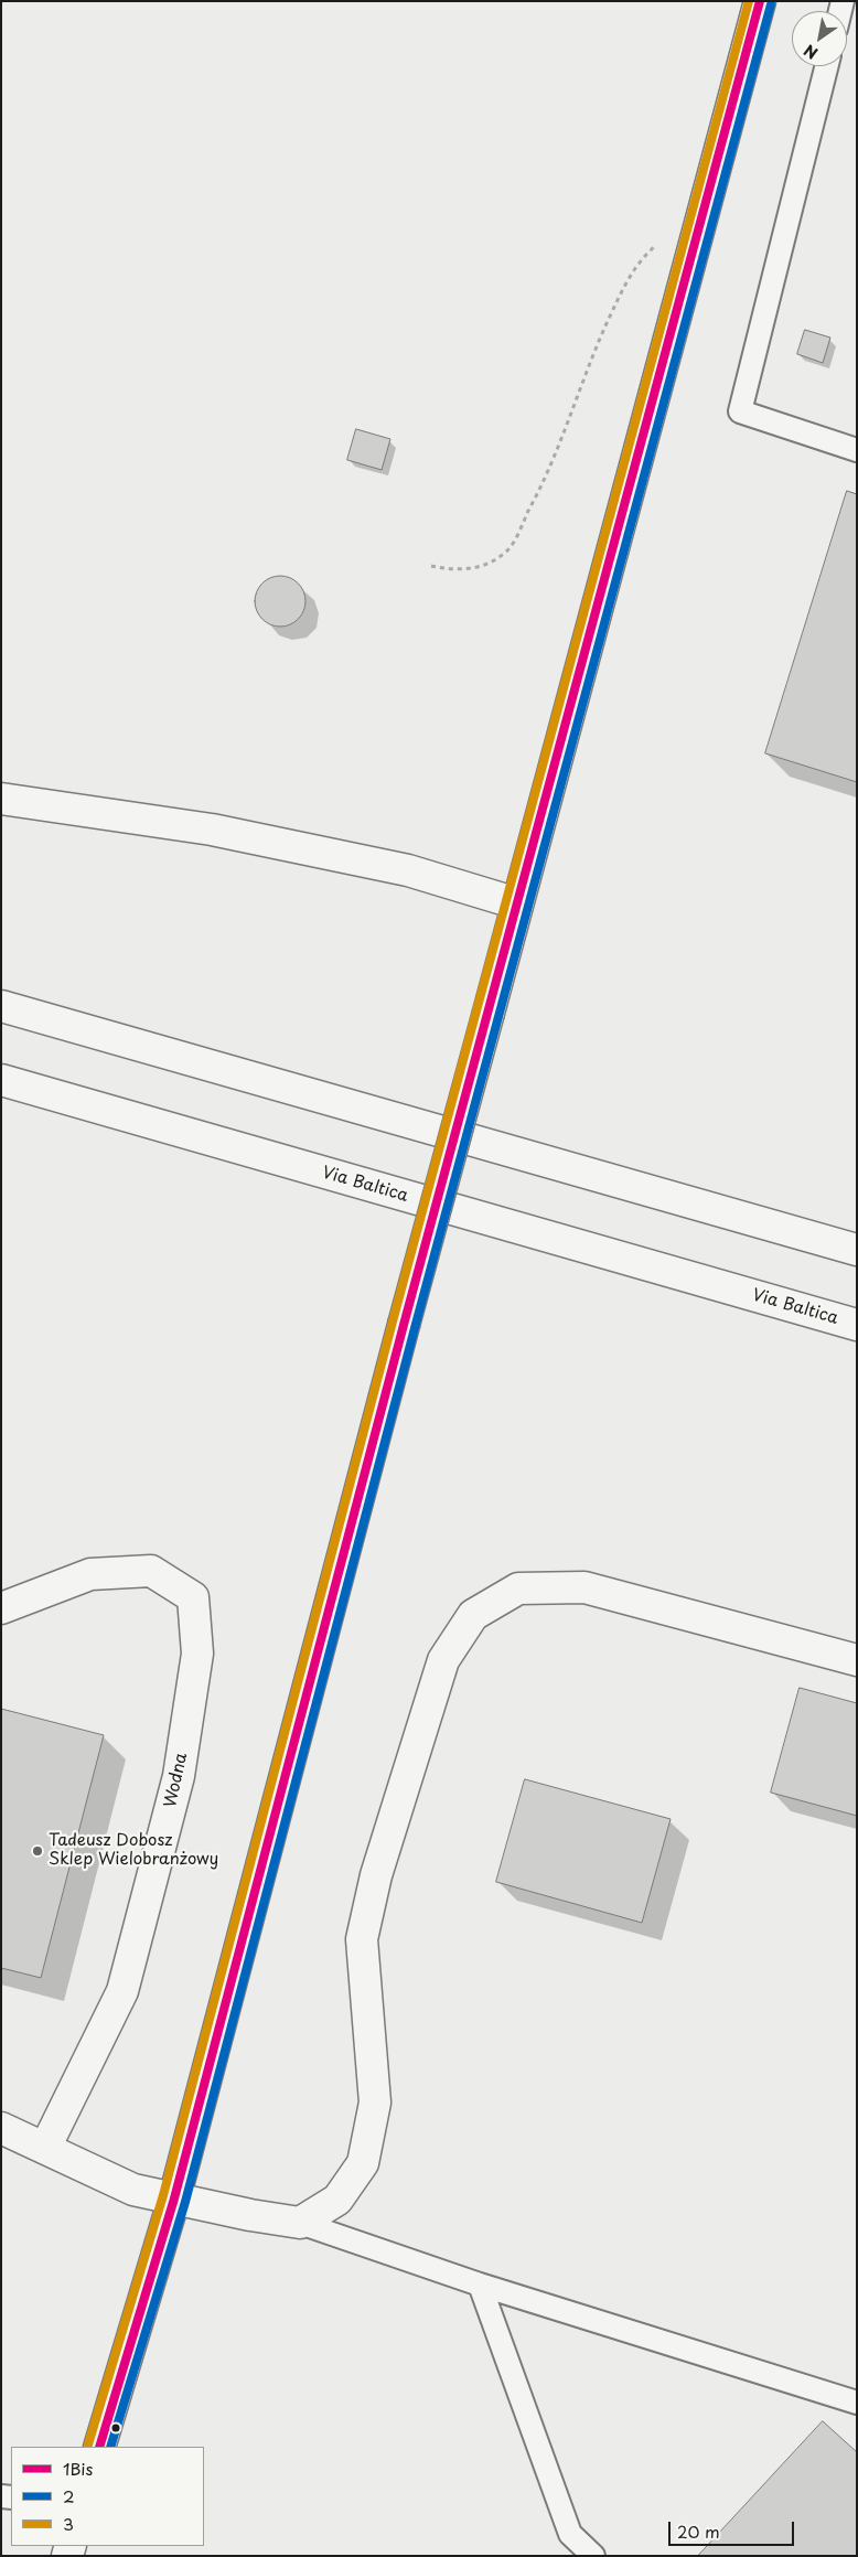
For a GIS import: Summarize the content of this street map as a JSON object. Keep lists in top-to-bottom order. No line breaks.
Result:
{"streets":{"main road":["Via Baltica","Wodna"]},"places":["Tadeusz Dobosz Sklep Wielobranżowy"],"lines":["transit line 1Bis","transit line 3","transit line 2"],"legend":["1Bis","2","3"],"scale_bar":"20 m","north":"bottom left"}
